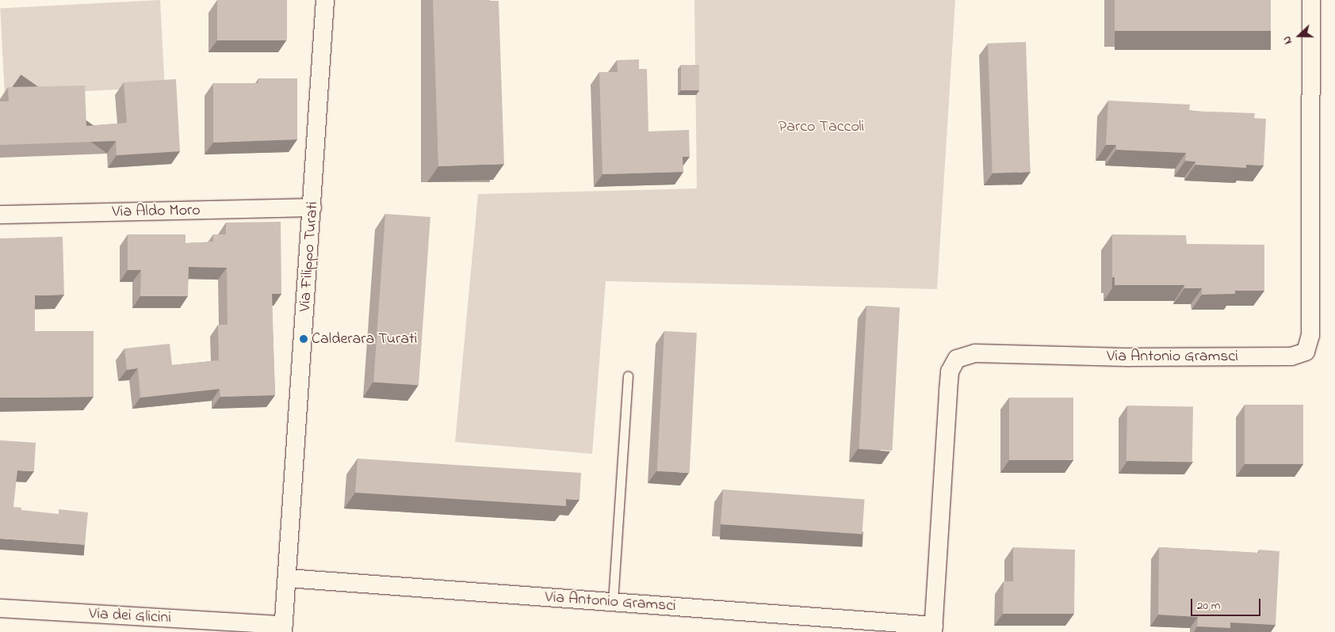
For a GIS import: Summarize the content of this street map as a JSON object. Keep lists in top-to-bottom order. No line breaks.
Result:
{"streets":{"street":["Via Aldo Moro","Via Filippo Turati","Via Antonio Gramsci","Via dei Glicini"]},"crossings":[["Via Aldo Moro","Via Filippo Turati"],["Via Filippo Turati","Via Antonio Gramsci"],["Via Filippo Turati","Via dei Glicini"]],"parks":["Parco Taccoli"],"places":["Calderara Turati"],"scale_bar":"20 m","north":"left"}
